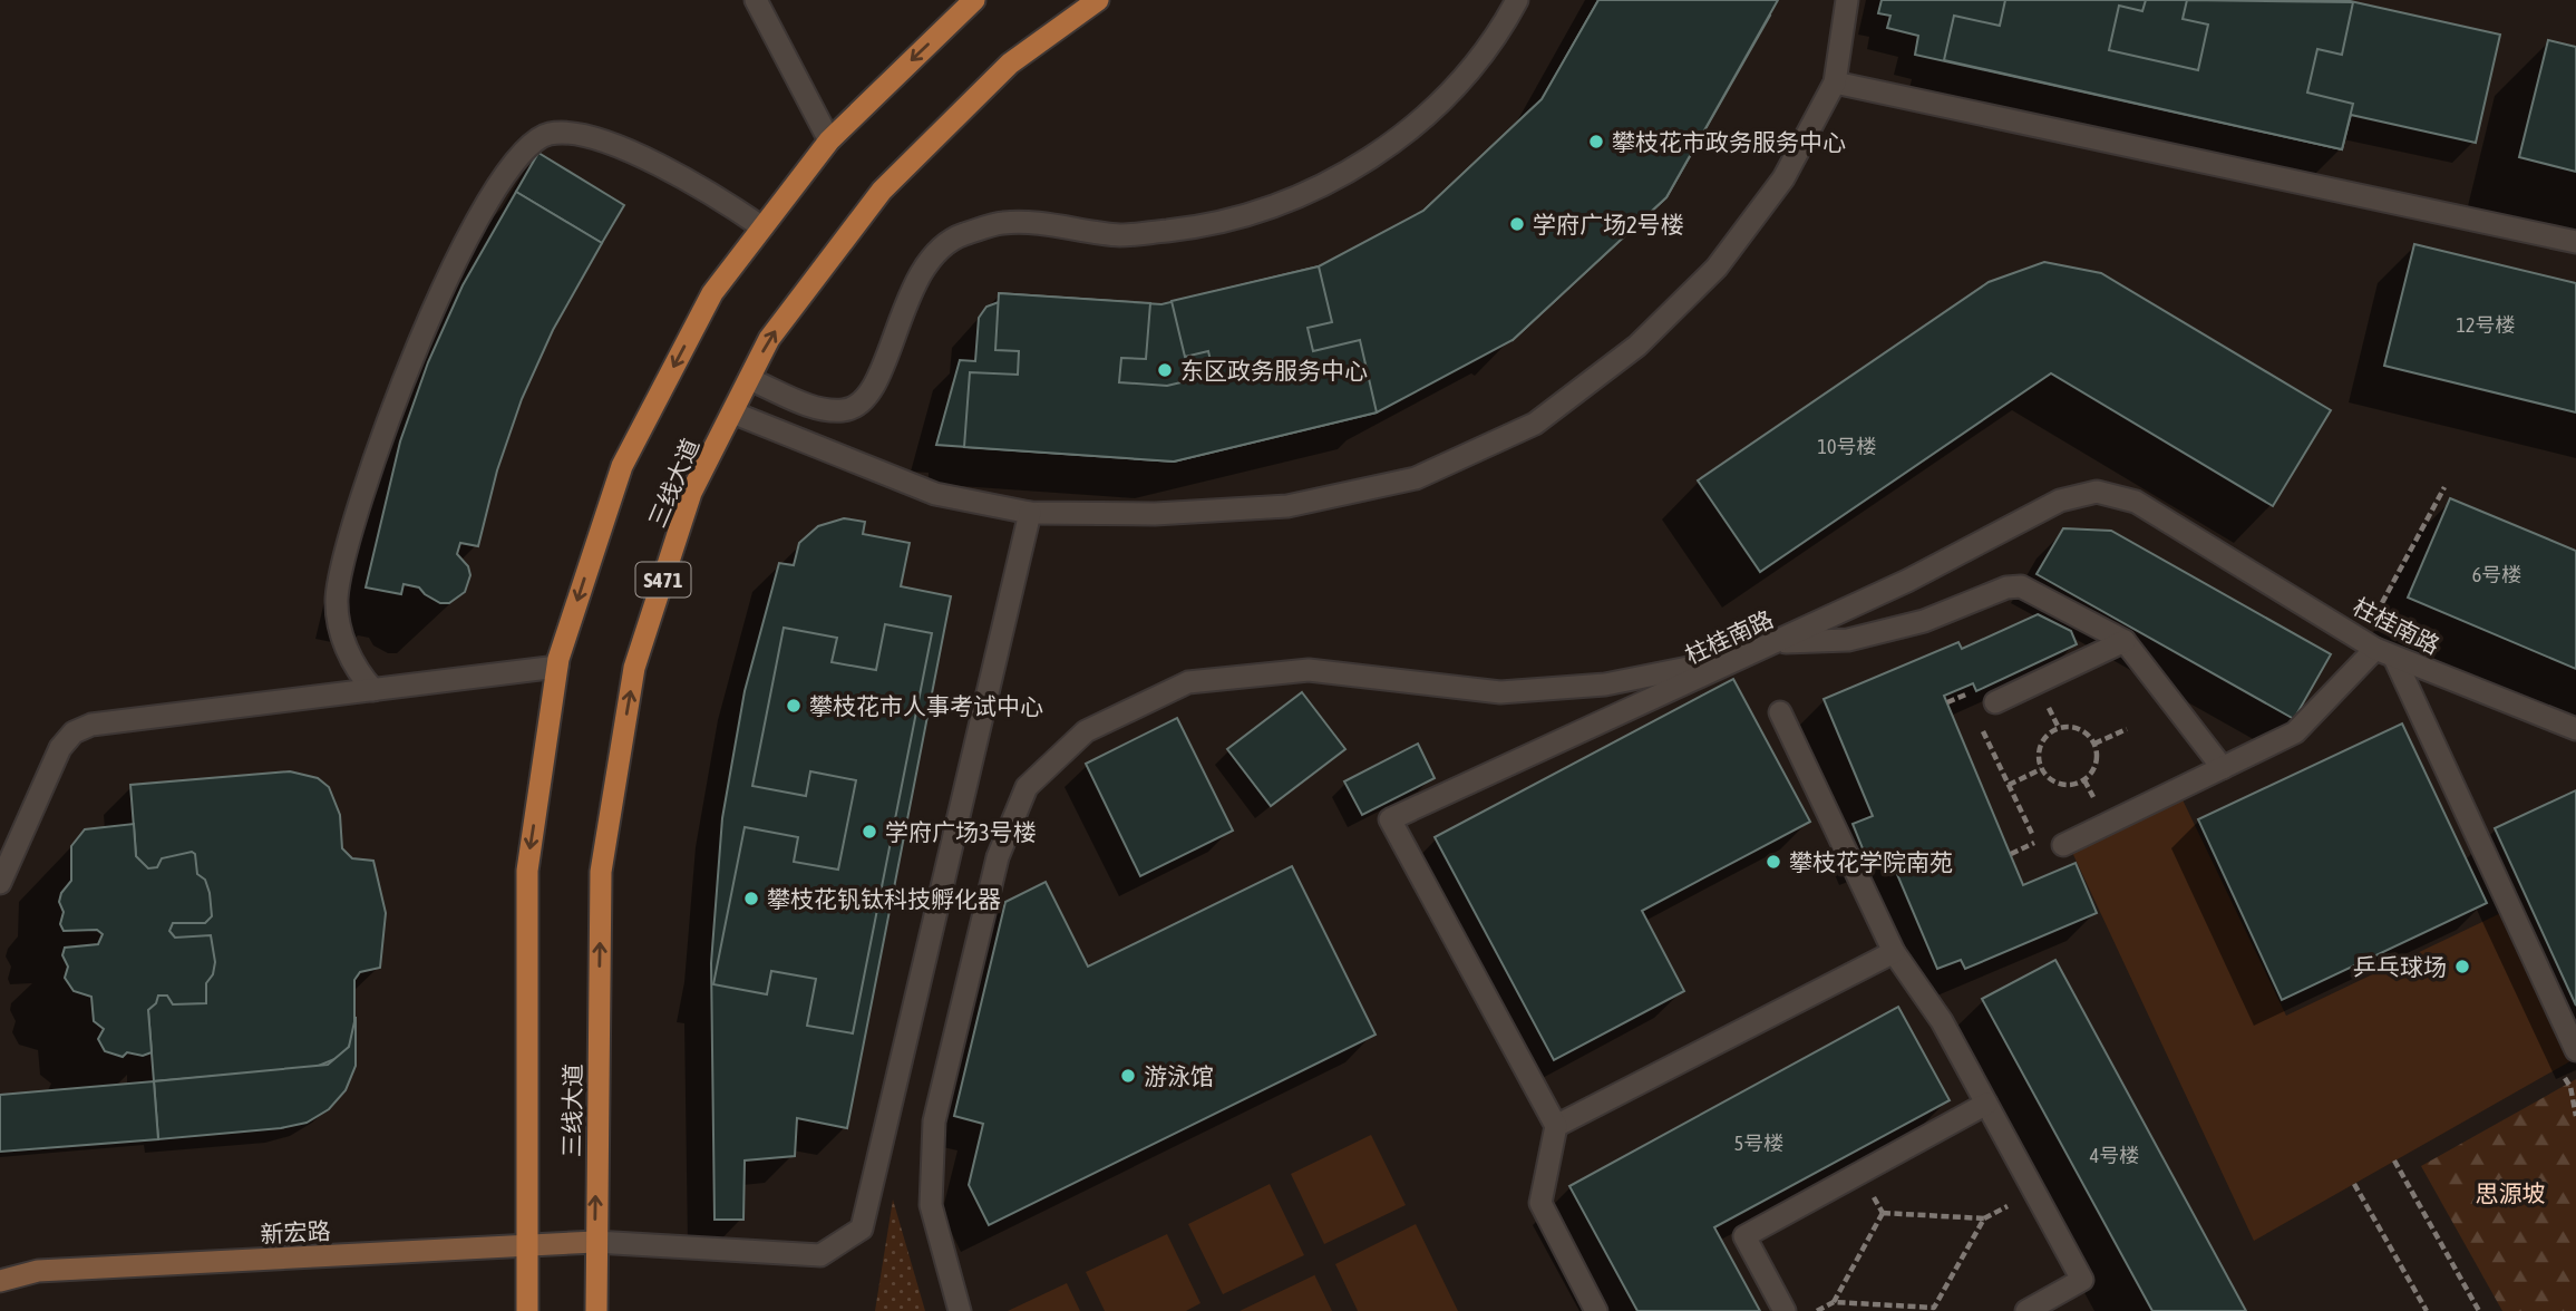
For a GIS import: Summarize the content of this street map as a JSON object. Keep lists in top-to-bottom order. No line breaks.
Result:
{"streets":{"main road":["三线大道","S471","新宏路"],"lane":["柱桂南路"]},"crossings":[["三线大道","新宏路"]],"parks":["思源坡"],"places":["攀枝花市政务服务中心","学府广场2号楼","东区政务服务中心","攀枝花市人事考试中心","学府广场3号楼","攀枝花学院南苑","攀枝花钒钛科技孵化器","乒乓球场","游泳馆"],"house_numbers":["12号楼","10号楼","6号楼","5号楼","4号楼"]}
